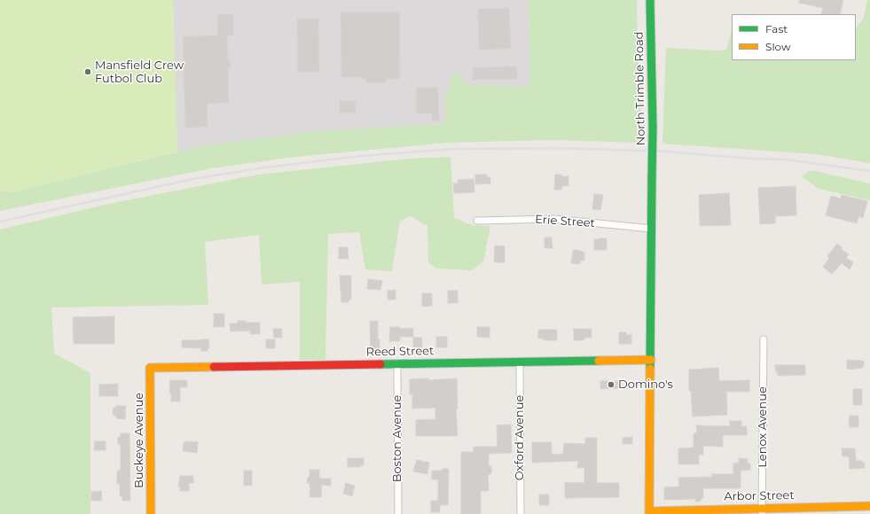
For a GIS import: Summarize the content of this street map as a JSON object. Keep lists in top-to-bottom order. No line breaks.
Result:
{"streets":{"street":["North Trimble Road","Erie Street","Reed Street","Lenox Avenue","Oxford Avenue","Boston Avenue","Buckeye Avenue","Arbor Street"]},"crossings":[["North Trimble Road","Erie Street"],["North Trimble Road","Reed Street"],["North Trimble Road","Arbor Street"],["Reed Street","Oxford Avenue"],["Reed Street","Boston Avenue"],["Reed Street","Buckeye Avenue"],["Lenox Avenue","Arbor Street"]],"places":["Mansfield Crew Futbol Club","Domino's"],"legend":["Fast","Slow"]}
